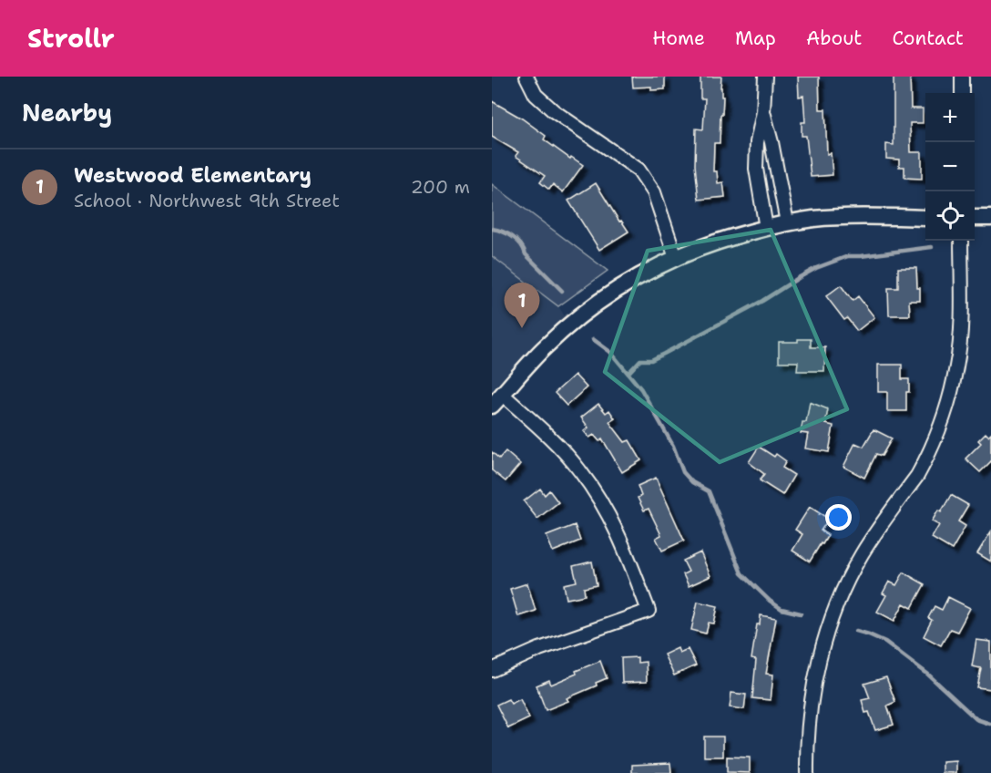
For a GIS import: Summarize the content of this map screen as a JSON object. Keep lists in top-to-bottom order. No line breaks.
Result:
{"page":{"header":"Strollr","nav":["Home","Map","About","Contact"],"heading":"Nearby","map_buttons":["+","−"],"list":[{"mark":"1","name":"Westwood Elementary","note":"School · Northwest 9th Street","value":"200 m"}],"pins":"1"}}
